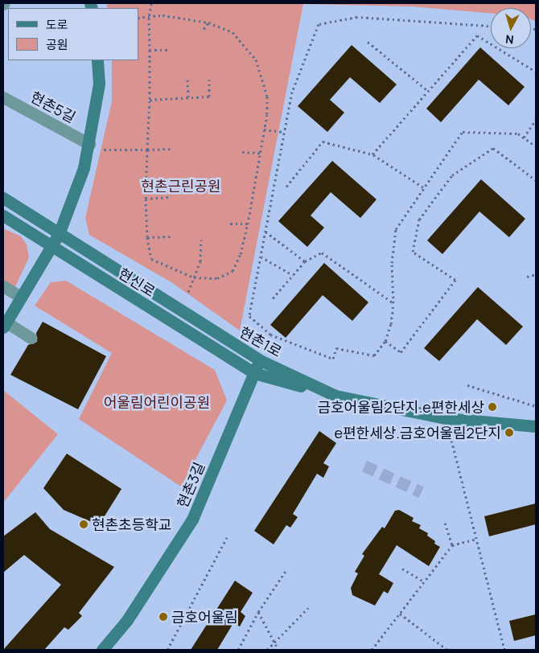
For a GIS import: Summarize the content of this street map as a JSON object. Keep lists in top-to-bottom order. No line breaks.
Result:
{"streets":{"street":["현촌5길","현신로","현촌1로","현촌3길"]},"crossings":[["현촌5길","현신로"],["현촌5길","현촌1로"],["현신로","현촌1로"],["현신로","현촌3길"],["현촌1로","현촌3길"]],"parks":["현촌근린공원","어울림어린이공원"],"places":["금호어울림2단지.e편한세상","e편한세상.금호어울림2단지","현촌초등학교","금호어울림"],"legend":["도로","공원"],"north":"bottom"}
